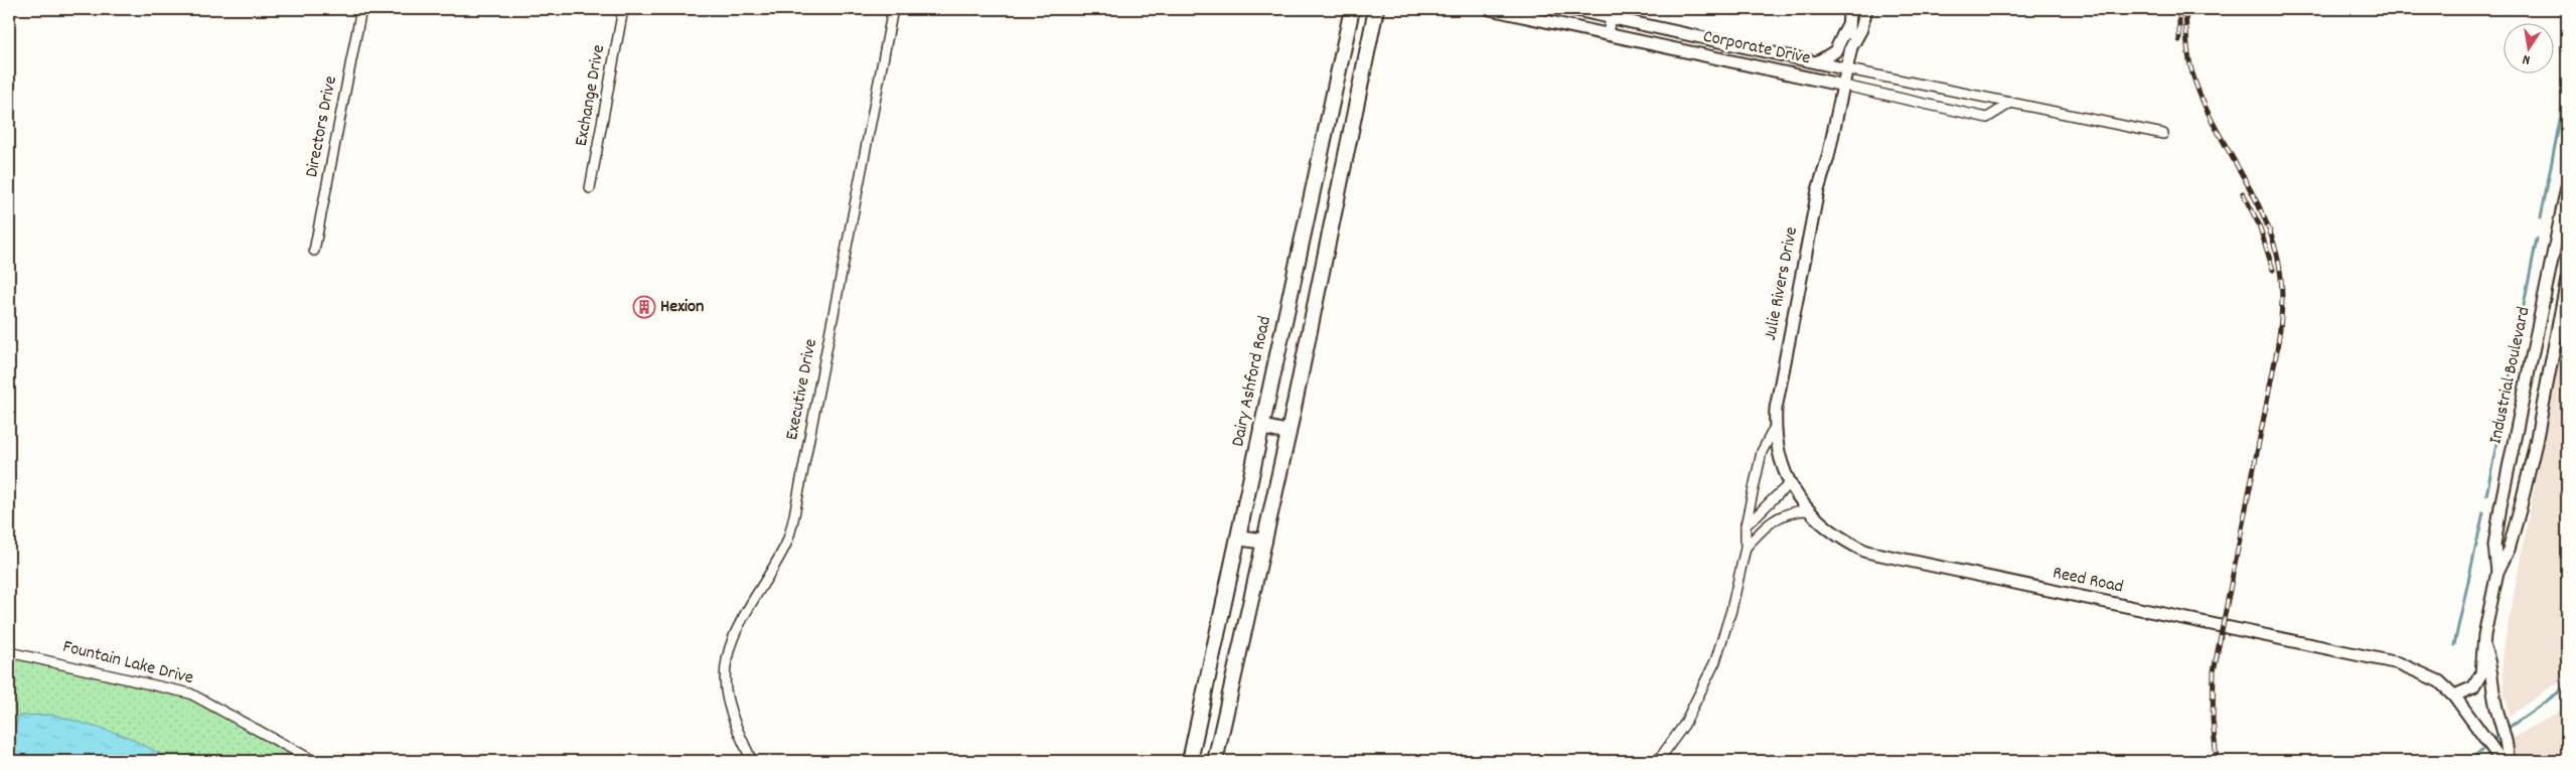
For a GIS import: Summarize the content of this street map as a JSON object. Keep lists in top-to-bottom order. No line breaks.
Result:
{"streets":{"main road":["Dairy Ashford Road"],"street":["Corporate Drive","Exchange Drive","Directors Drive","Julie Rivers Drive","Industrial Boulevard","Executive Drive","Reed Road","Fountain Lake Drive"]},"crossings":[["Corporate Drive","Julie Rivers Drive"],["Julie Rivers Drive","Reed Road"],["Industrial Boulevard","Reed Road"]],"places":{"building":["Hexion"]},"north":"bottom"}
